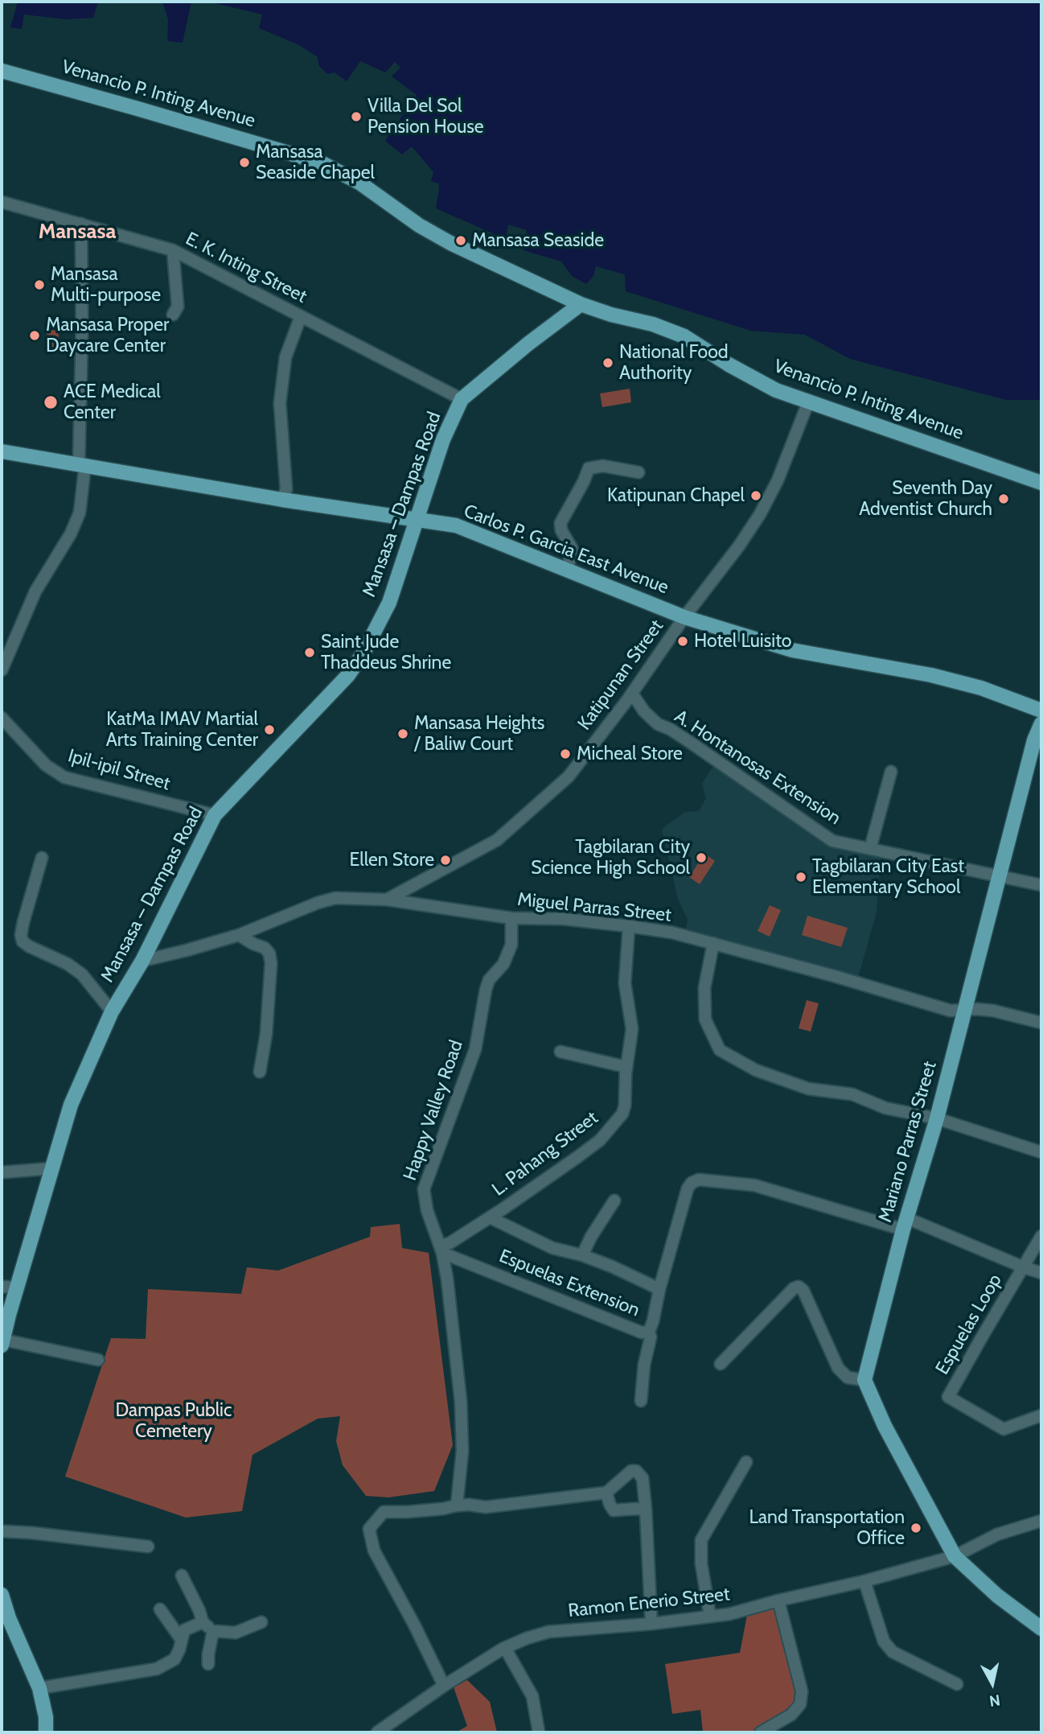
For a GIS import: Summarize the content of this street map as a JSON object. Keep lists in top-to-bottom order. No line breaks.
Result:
{"streets":{"main road":["Venancio P. Inting Avenue","Mansasa – Dampas Road","Carlos P. Garcia East Avenue","Mariano Parras Street"],"street":["E. K. Inting Street","Katipunan Street","A. Hontanosas Extension","Ipil-ipil Street","Miguel Parras Street","Happy Valley Road","L. Pahang Street","Espuelas Extension","Espuelas Loop","Ramon Enerio Street"]},"crossings":[["Venancio P. Inting Avenue","Mansasa – Dampas Road"],["Venancio P. Inting Avenue","Katipunan Street"],["E. K. Inting Street","Mansasa – Dampas Road"],["Mansasa – Dampas Road","Carlos P. Garcia East Avenue"],["Mansasa – Dampas Road","Ipil-ipil Street"],["Mansasa – Dampas Road","Miguel Parras Street"],["Carlos P. Garcia East Avenue","Katipunan Street"],["Katipunan Street","A. Hontanosas Extension"],["Katipunan Street","Miguel Parras Street"],["A. Hontanosas Extension","Mariano Parras Street"],["Miguel Parras Street","Happy Valley Road"],["Miguel Parras Street","Mariano Parras Street"],["Miguel Parras Street","L. Pahang Street"],["Happy Valley Road","L. Pahang Street"],["Happy Valley Road","Espuelas Extension"],["Mariano Parras Street","Espuelas Extension"],["L. Pahang Street","Espuelas Extension"],["Espuelas Extension","Espuelas Loop"]],"districts":["Mansasa"],"parks":["Dampas Public Cemetery"],"places":["Villa Del Sol Pension House","Mansasa Seaside Chapel","Mansasa Seaside","Mansasa Multi-purpose","Mansasa Proper Daycare Center","National Food Authority","ACE Medical Center","Katipunan Chapel","Seventh Day Adventist Church","Hotel Luisito","Saint Jude Thaddeus Shrine","KatMa IMAV Martial Arts Training Center","Mansasa Heights / Baliw Court","Micheal Store","Tagbilaran City Science High School","Ellen Store","Tagbilaran City East Elementary School","Land Transportation Office"],"north":"bottom"}
